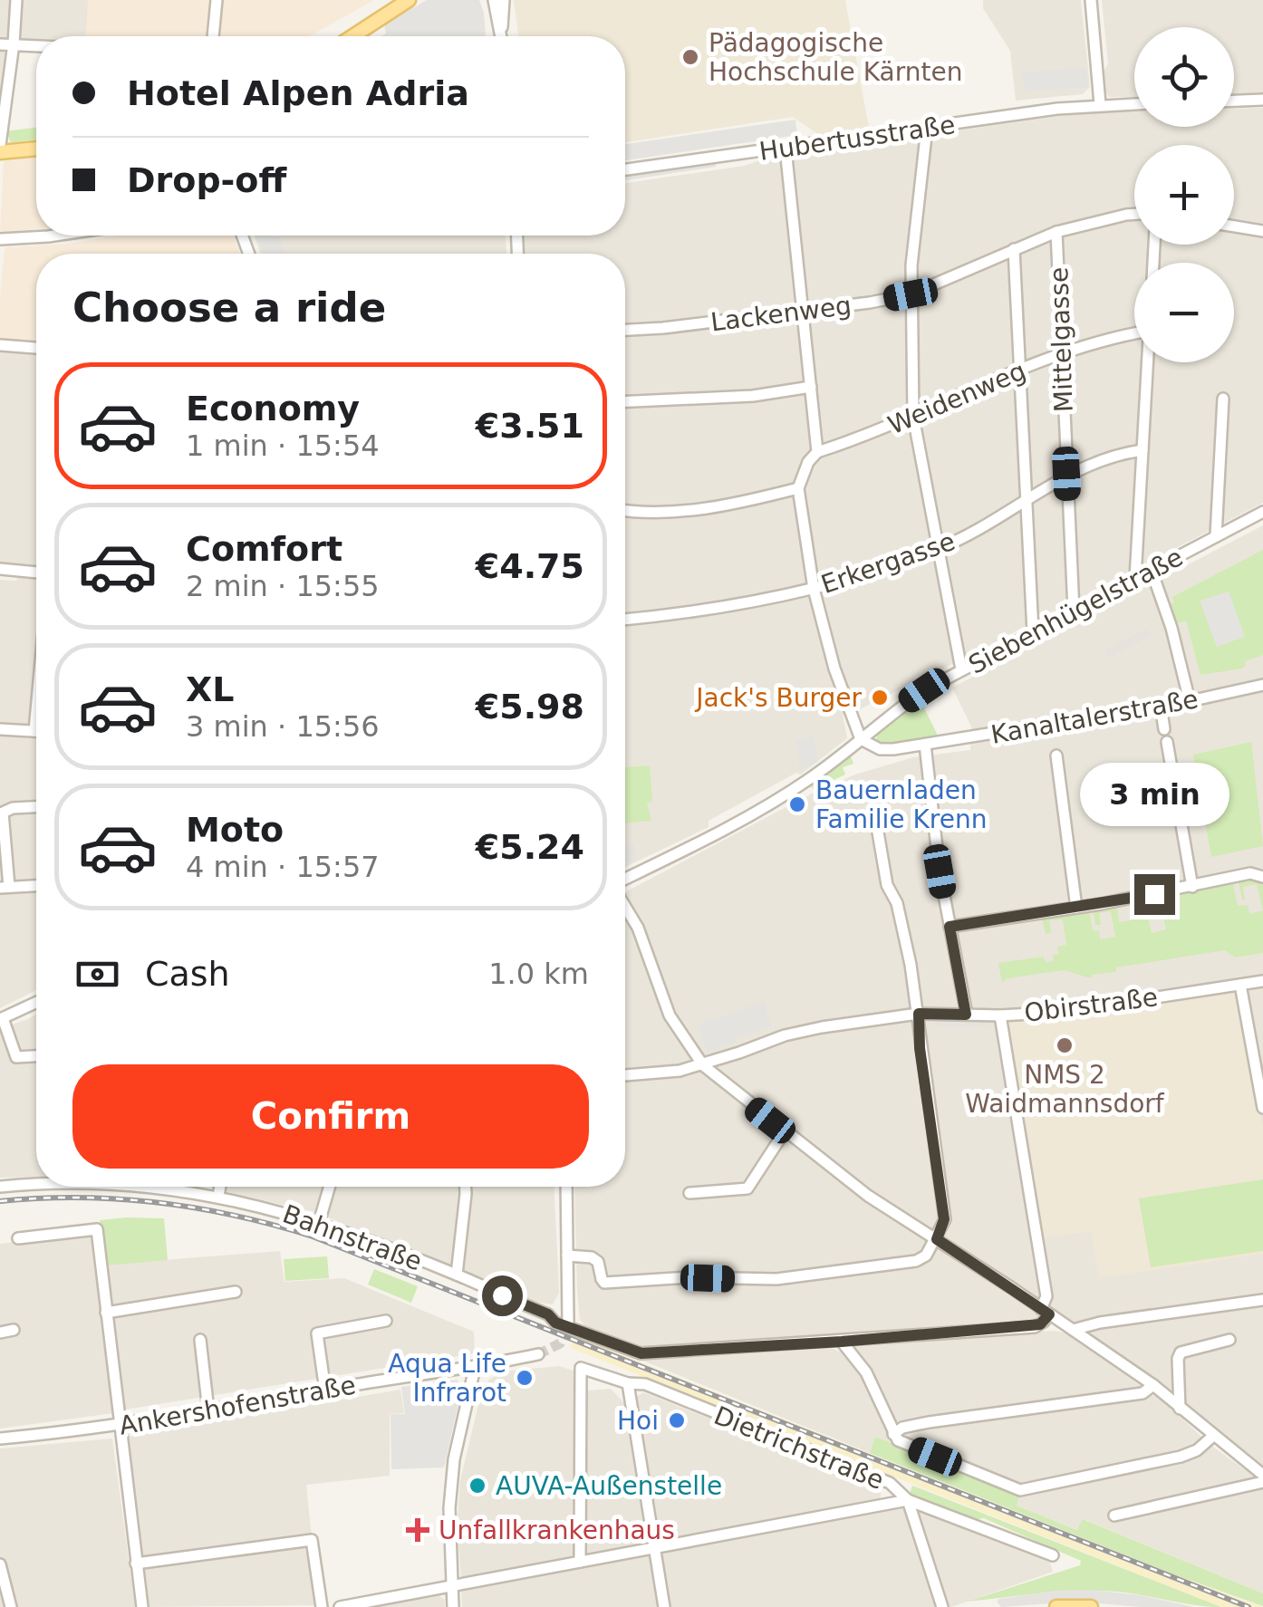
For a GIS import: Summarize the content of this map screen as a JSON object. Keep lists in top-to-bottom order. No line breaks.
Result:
{"streets":{"street":["Hubertusstraße","Lackenweg","Mittelgasse","Weidenweg","Erkergasse","Siebenhügelstraße","Kanaltalerstraße","Obirstraße","Bahnstraße","Ankershofenstraße","Dietrichstraße"]},"crossings":[["Lackenweg","Mittelgasse"],["Mittelgasse","Weidenweg"],["Mittelgasse","Erkergasse"],["Mittelgasse","Siebenhügelstraße"],["Siebenhügelstraße","Kanaltalerstraße"]],"places":{"other":["Pädagogische Hochschule Kärnten","Jack's Burger","Bauernladen Familie Krenn","NMS 2 Waidmannsdorf","Aqua Life Infrarot","Hoi","AUVA-Außenstelle"],"health":["Unfallkrankenhaus"]},"page":{"map_buttons":["+","−"],"banner":["Hotel Alpen Adria","Drop-off"],"heading":"Choose a ride","list":[{"name":"Economy","note":"1 min · 15:54","value":"€3.51"},{"name":"Comfort","note":"2 min · 15:55","value":"€4.75"},{"name":"XL","note":"3 min · 15:56","value":"€5.98"},{"name":"Moto","note":"4 min · 15:57","value":"€5.24"}],"bubble":"3 min","pay":["Cash","1.0 km"],"buttons":"Confirm"}}
